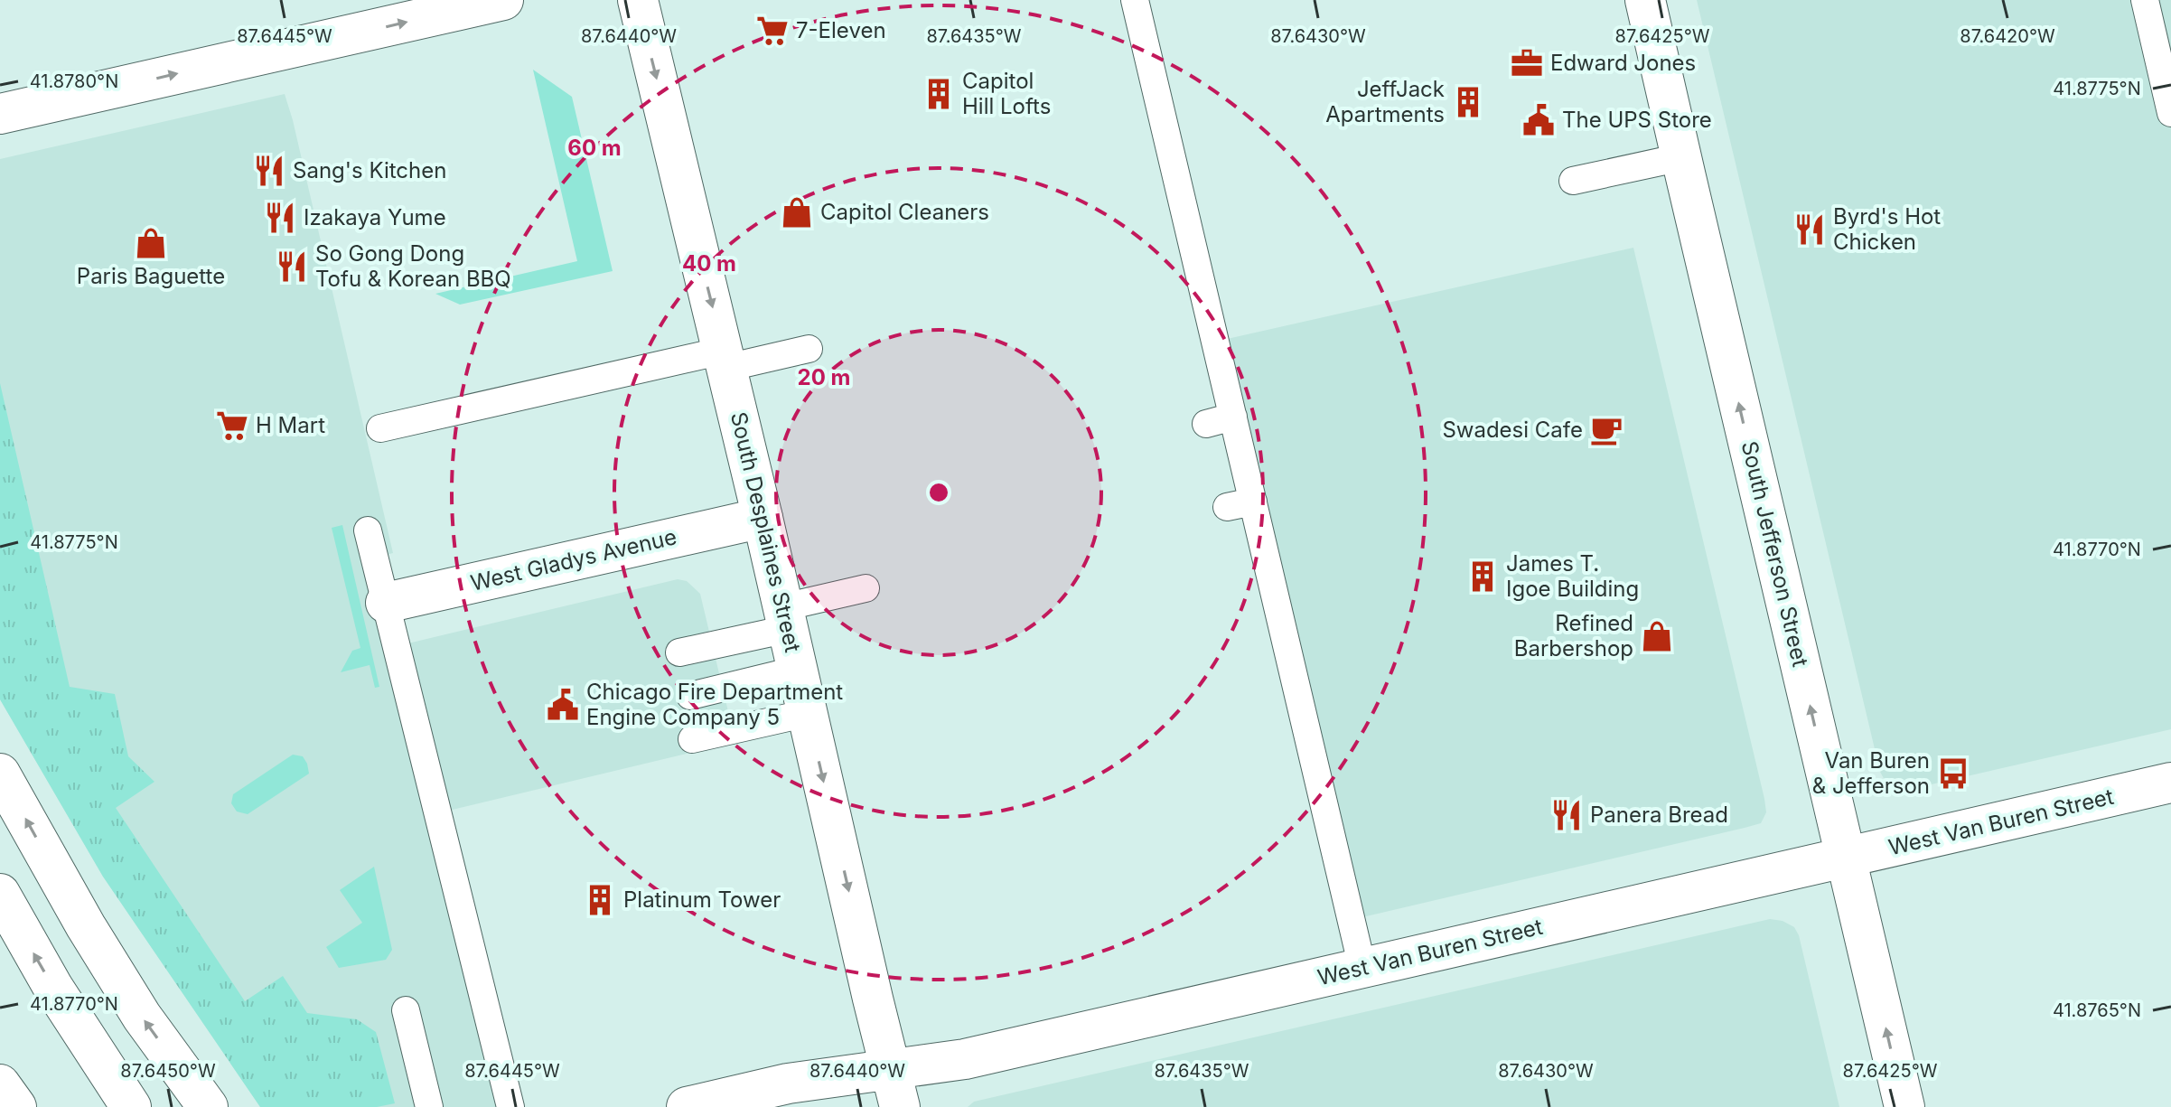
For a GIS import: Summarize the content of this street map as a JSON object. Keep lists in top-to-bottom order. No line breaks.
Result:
{"streets":{"main road":["South Desplaines Street","South Jefferson Street","West Gladys Avenue","West Van Buren Street"]},"crossings":[["South Desplaines Street","West Gladys Avenue"],["South Desplaines Street","West Van Buren Street"],["South Jefferson Street","West Van Buren Street"]],"one_way":["South Desplaines Street","South Jefferson Street"],"places":{"supermarket":["7-Eleven","H Mart"],"office":["Edward Jones"],"building":["Capitol Hill Lofts","JeffJack Apartments","James T. Igoe Building","Platinum Tower"],"public building":["The UPS Store","Chicago Fire Department Engine Company 5"],"restaurant":["Sang's Kitchen","Izakaya Yume","Byrd's Hot Chicken","So Gong Dong Tofu & Korean BBQ","Panera Bread"],"shop":["Capitol Cleaners","Paris Baguette","Refined Barbershop"],"cafe":["Swadesi Cafe"],"bus stop":["Van Buren & Jefferson"]},"coordinates":["87.6445°W","87.6440°W","87.6435°W","87.6430°W","87.6425°W","87.6420°W","41.8780°N","41.8775°N","41.8770°N","41.8765°N","87.6450°W"],"rings":["60 m","40 m","20 m"]}
